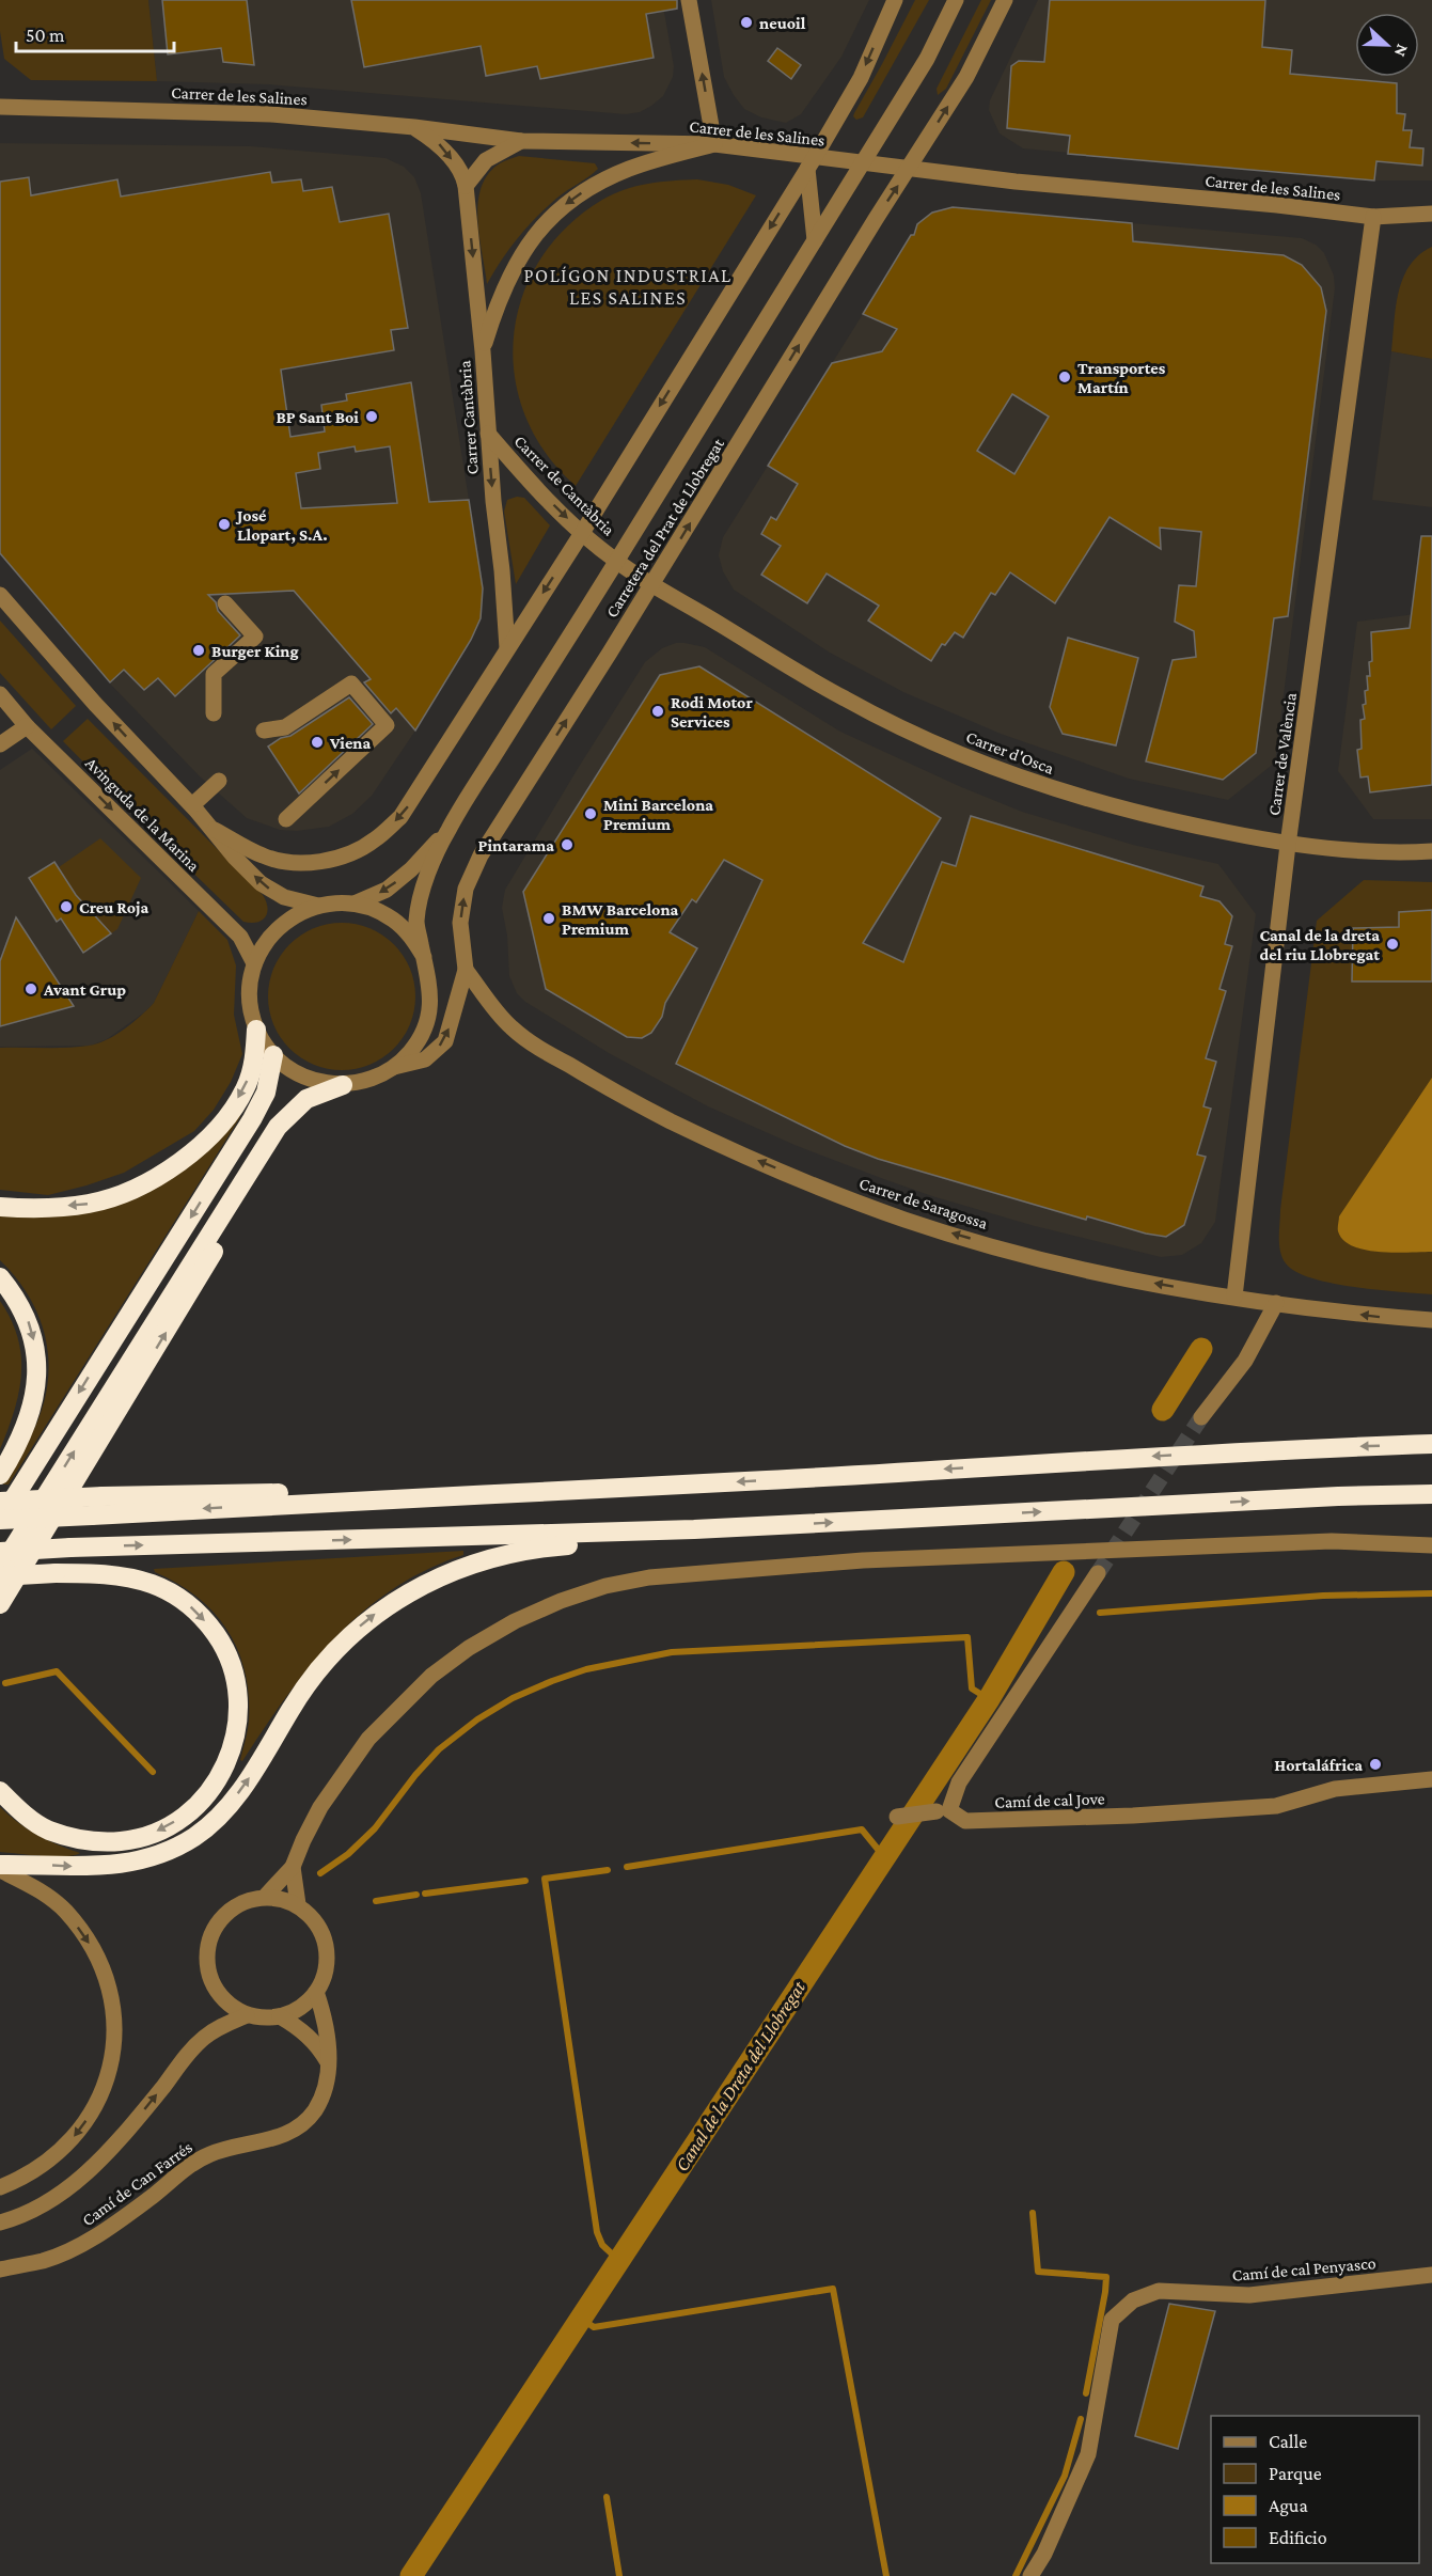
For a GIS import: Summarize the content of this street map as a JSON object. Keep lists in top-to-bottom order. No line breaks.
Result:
{"streets":{"street":["Carrer de les Salines","Carrer Cantàbria","Carrer de Cantàbria","Carretera del Prat de Llobregat","Carrer d'Osca","Carrer de València","Avinguda de la Marina","Carrer de Saragossa","Camí de cal Jove","Camí de Can Farrés","Camí de cal Penyasco"]},"crossings":[["Carrer de les Salines","Carrer Cantàbria"],["Carrer de les Salines","Carretera del Prat de Llobregat"],["Carrer de les Salines","Carrer de València"],["Carrer Cantàbria","Carrer de Cantàbria"],["Carrer de Cantàbria","Carrer d'Osca"],["Carretera del Prat de Llobregat","Carrer d'Osca"],["Carretera del Prat de Llobregat","Avinguda de la Marina"],["Carretera del Prat de Llobregat","Carrer de Saragossa"],["Carrer d'Osca","Carrer de València"],["Carrer de València","Carrer de Saragossa"]],"one_way":["Carrer Cantàbria","Carrer de Cantàbria","Carrer de Saragossa"],"districts":["POLÍGON INDUSTRIAL LES SALINES"],"water":["Canal de la Dreta del Llobregat"],"places":["neuoil","Transportes Martín","BP Sant Boi","José Llopart, S.A.","Burger King","Rodi Motor Services","Viena","Mini Barcelona Premium","Pintarama","Creu Roja","BMW Barcelona Premium","Canal de la dreta del riu Llobregat","Avant Grup","Hortaláfrica"],"legend":["Calle","Parque","Agua","Edificio"],"scale_bar":"50 m","north":"right"}
